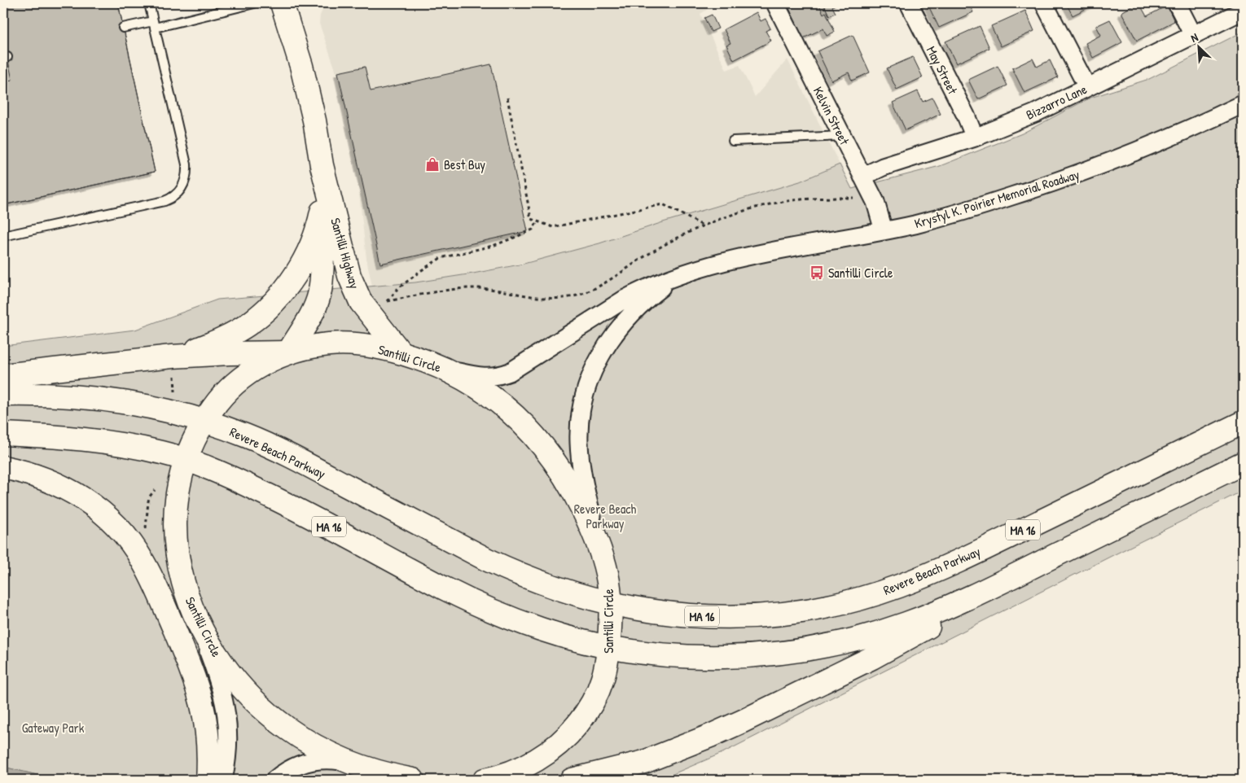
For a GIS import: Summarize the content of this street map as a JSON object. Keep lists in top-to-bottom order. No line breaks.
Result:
{"streets":{"main road":["Santilli Highway","Santilli Circle","Revere Beach Parkway","MA 16"],"street":["May Street","Bizzarro Lane","Kelvin Street","Krystyl K. Poirier Memorial Roadway"]},"crossings":[["May Street","Bizzarro Lane"],["Bizzarro Lane","Kelvin Street"],["Kelvin Street","Krystyl K. Poirier Memorial Roadway"],["Krystyl K. Poirier Memorial Roadway","Santilli Circle"],["Santilli Highway","Santilli Circle"],["Santilli Circle","Revere Beach Parkway"],["Santilli Circle","MA 16"]],"parks":["Revere Beach Parkway","Gateway Park"],"places":{"shop":["Best Buy"],"bus stop":["Santilli Circle"]},"north":"top left"}
